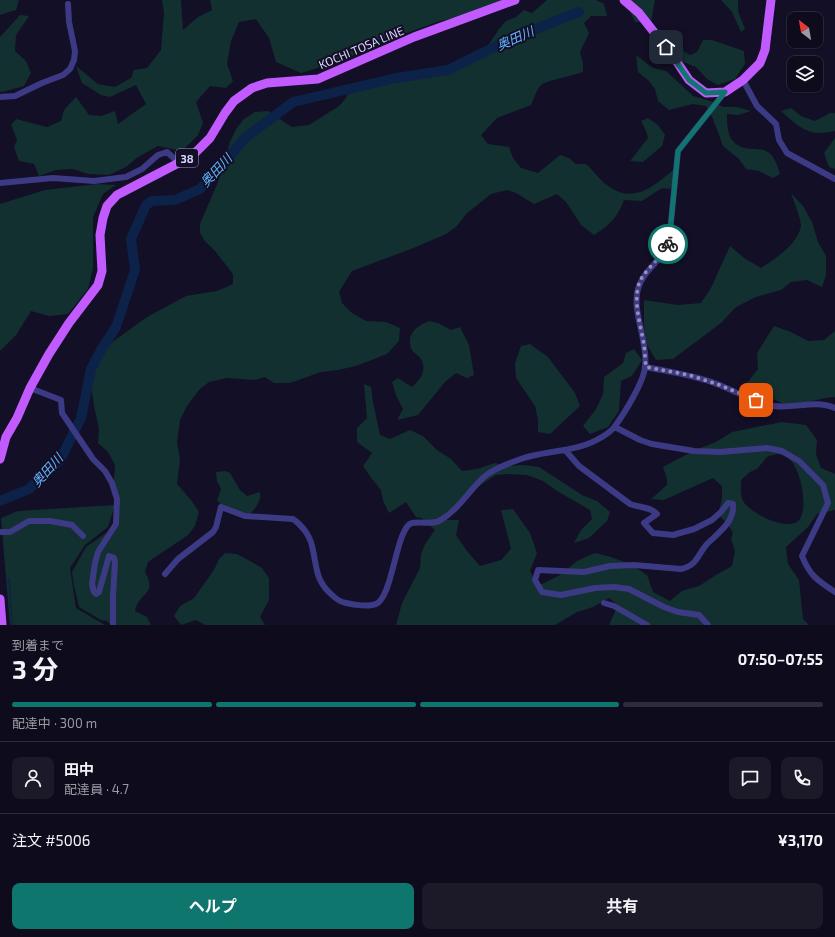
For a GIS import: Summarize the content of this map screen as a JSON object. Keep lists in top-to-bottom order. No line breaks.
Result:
{"streets":{"main road":["KOCHI TOSA LINE","38"]},"water":["奥田川"],"north":"top left","page":{"heading":["3 分","到着まで","07:50–07:55"],"panel":["田中","配達員 · 4.7","注文 #5006","¥3,170"],"bar":"配達中 · 300 m","buttons":["ヘルプ","共有"]}}
